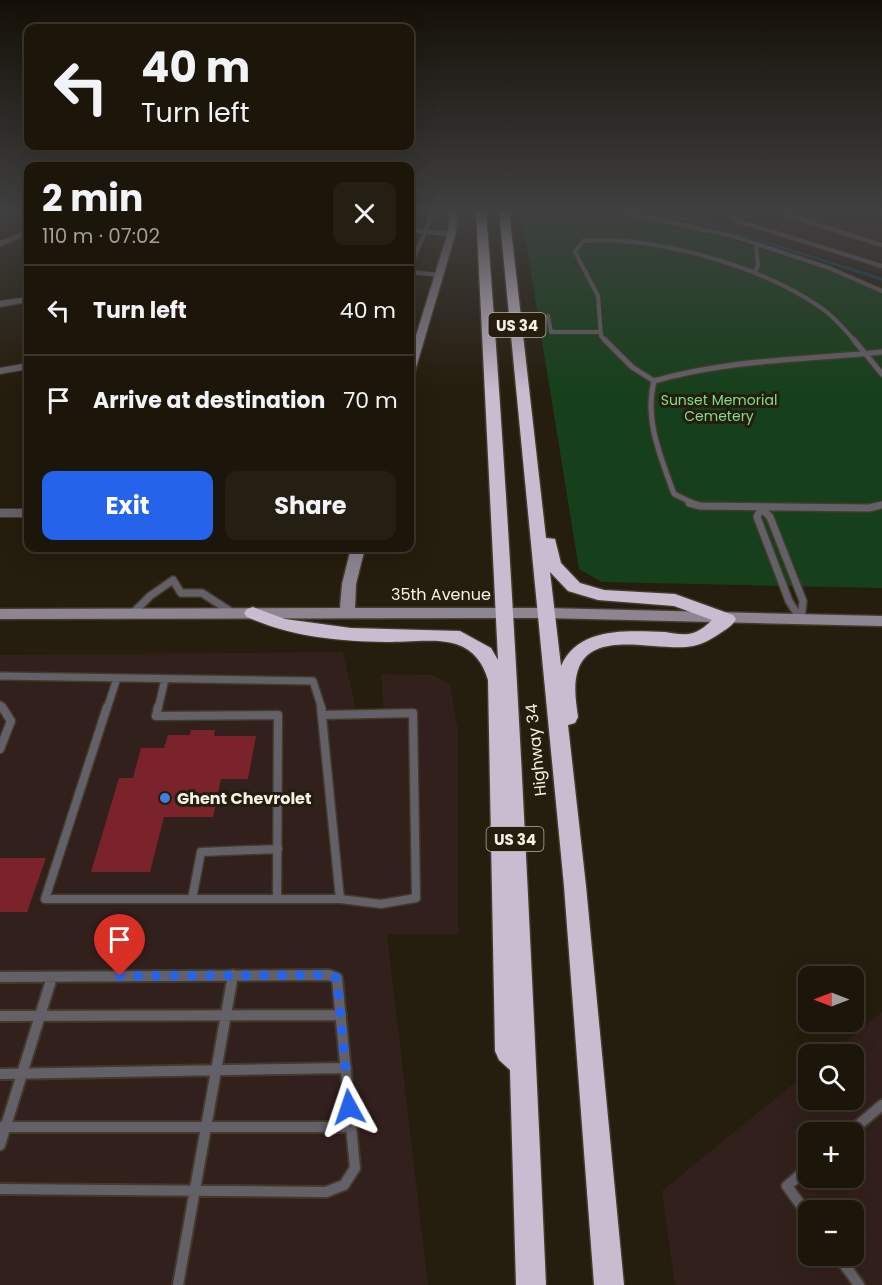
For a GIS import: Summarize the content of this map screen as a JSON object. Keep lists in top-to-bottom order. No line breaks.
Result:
{"streets":{"highway":["US 34","Highway 34"],"main road":["35th Avenue"]},"crossings":[["35th Avenue","Highway 34"]],"parks":["Sunset Memorial Cemetery"],"places":["Ghent Chevrolet"],"north":"left","page":{"turn":["40 m","Turn left"],"heading":["2 min","110 m · 07:02"],"list":[{"name":"Turn left","value":"40 m"},{"name":"Arrive at destination","value":"70 m"}],"buttons":["Exit","Share"],"map_buttons":["+","−"]}}
